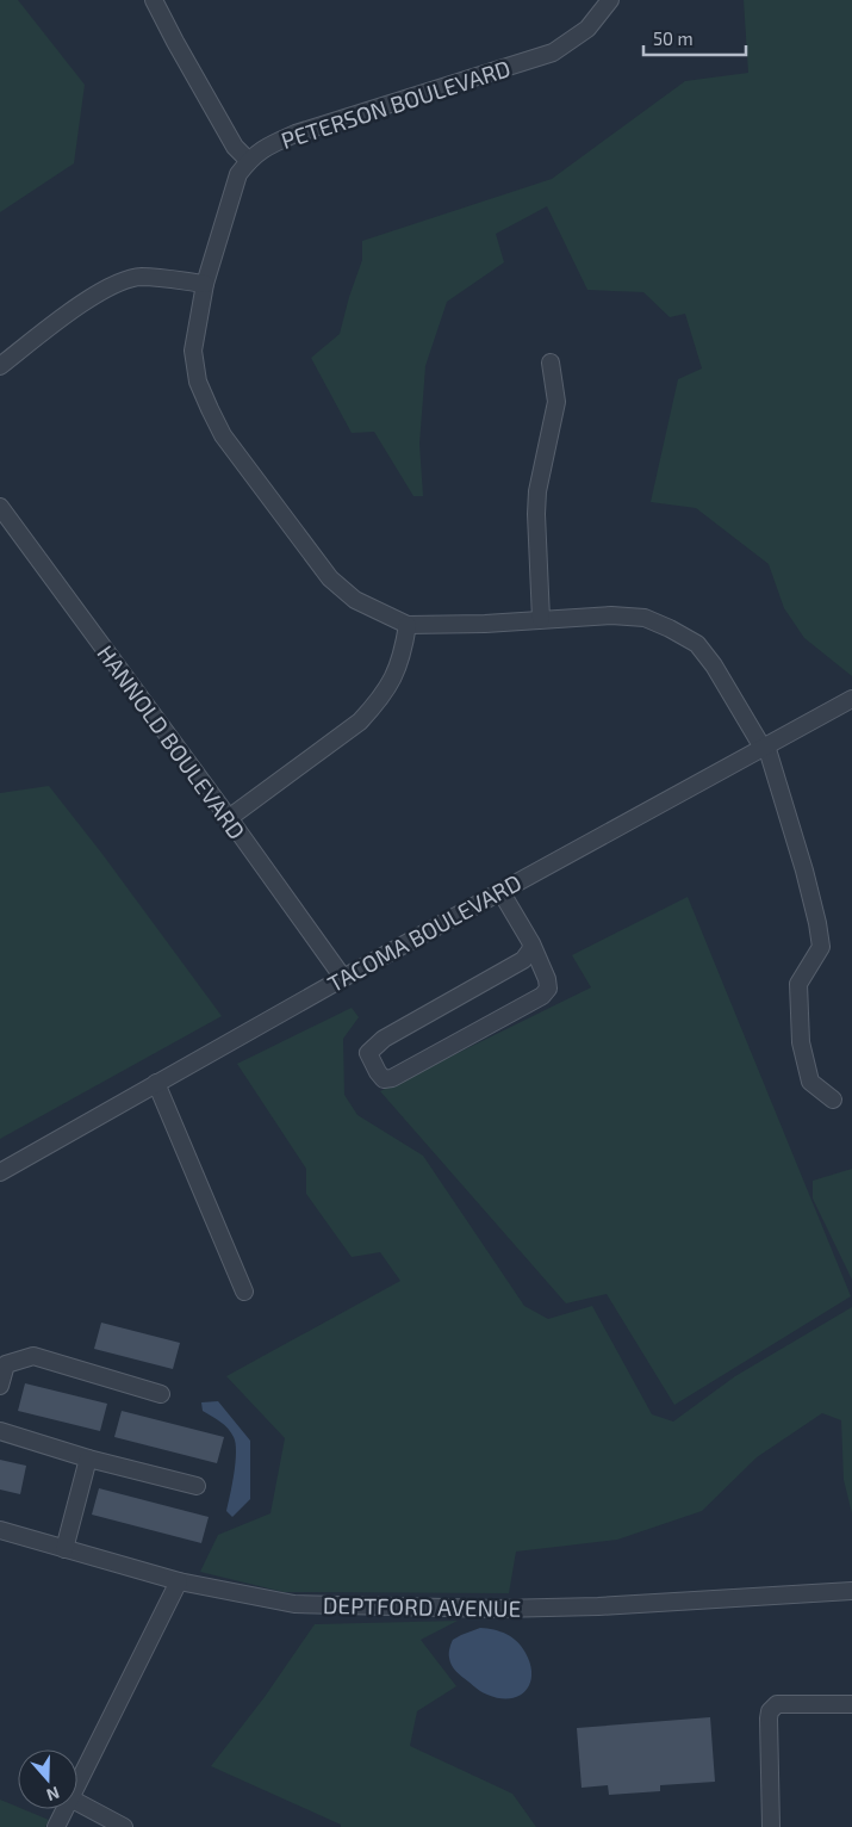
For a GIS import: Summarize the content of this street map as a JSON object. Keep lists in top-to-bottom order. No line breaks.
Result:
{"streets":{"street":["PETERSON BOULEVARD","HANNOLD BOULEVARD","TACOMA BOULEVARD","DEPTFORD AVENUE"]},"crossings":[["PETERSON BOULEVARD","TACOMA BOULEVARD"],["HANNOLD BOULEVARD","TACOMA BOULEVARD"]],"scale_bar":"50 m","north":"bottom"}
